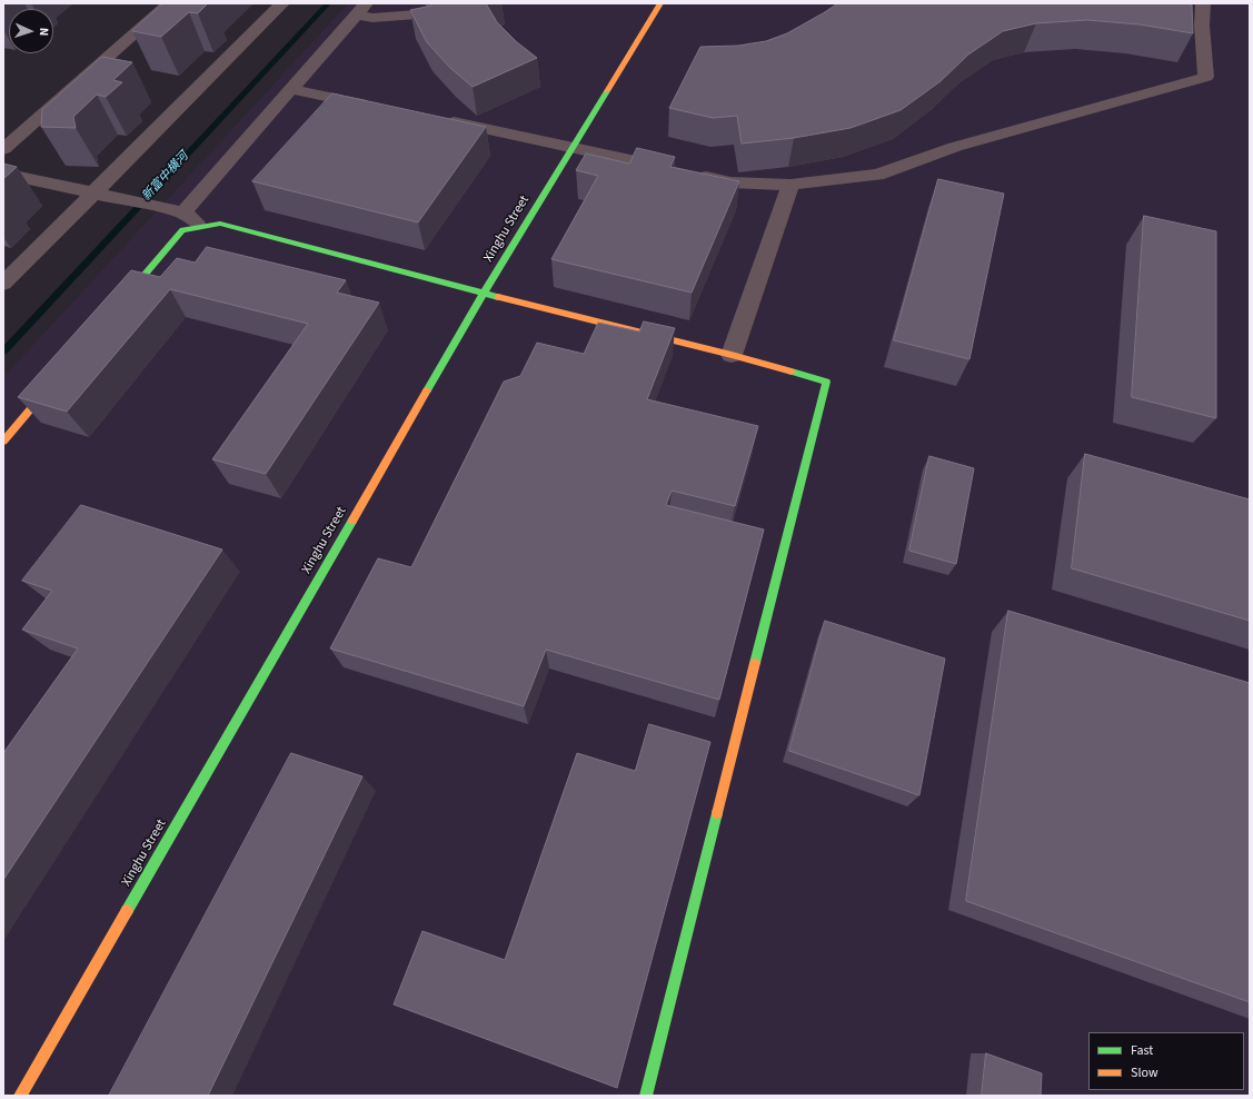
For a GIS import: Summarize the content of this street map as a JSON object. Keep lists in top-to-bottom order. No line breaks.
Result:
{"streets":{"street":["Xinghu Street"]},"water":["新富中横河"],"legend":["Fast","Slow"],"north":"right"}
